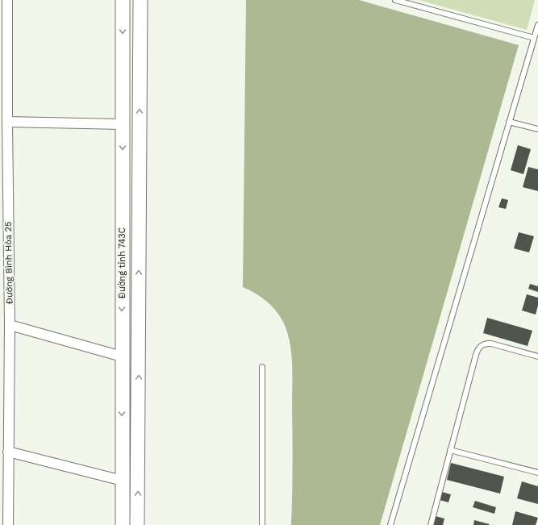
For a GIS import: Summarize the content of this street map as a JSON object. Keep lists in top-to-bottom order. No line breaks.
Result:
{"streets":{"main road":["Đường tỉnh 743C"],"street":["Đường Bình Hòa 25"]}}
